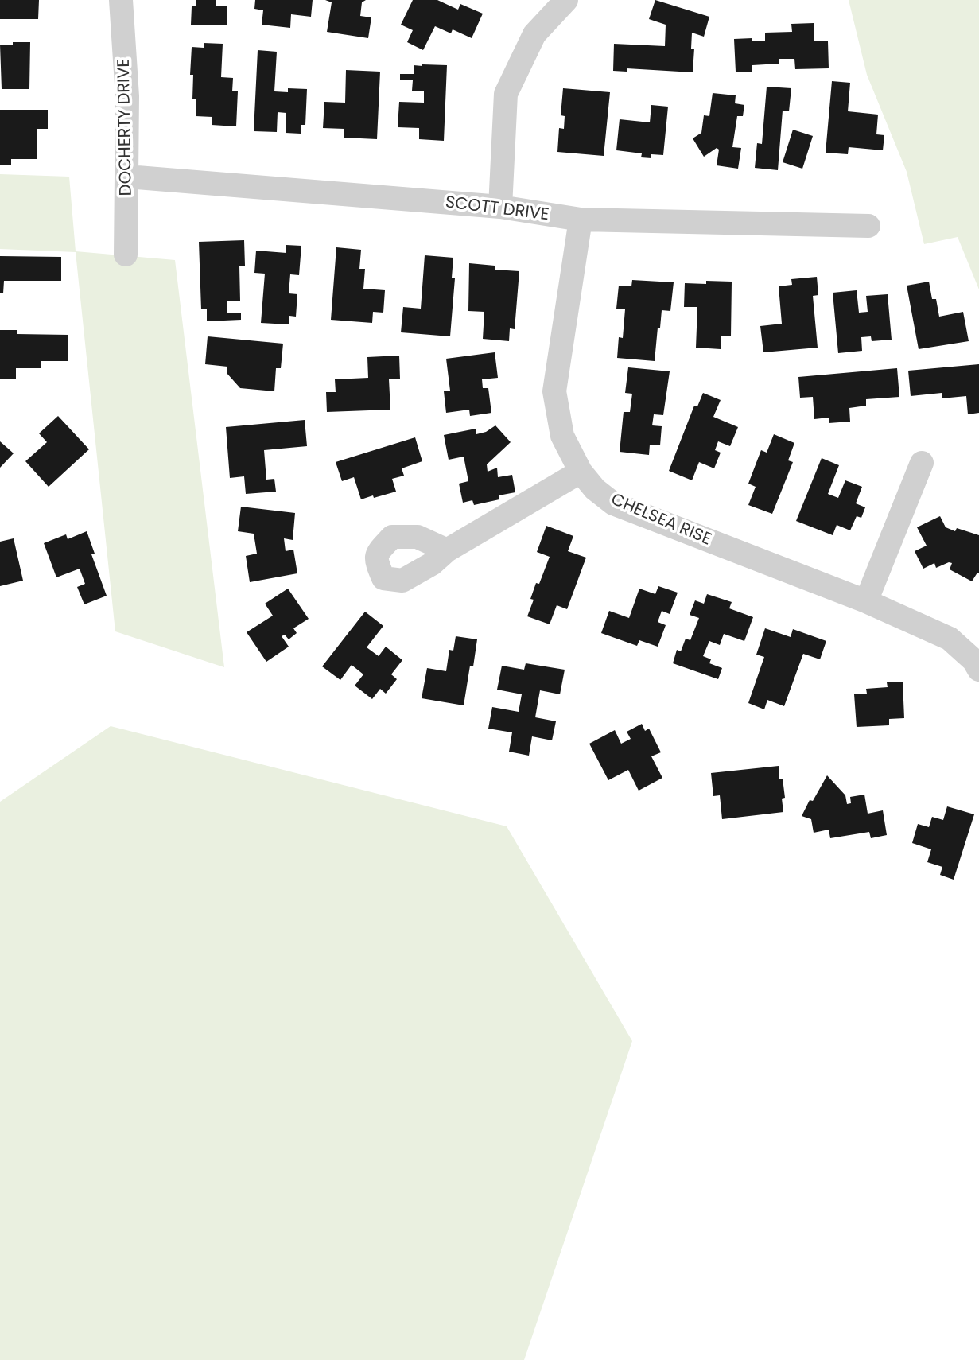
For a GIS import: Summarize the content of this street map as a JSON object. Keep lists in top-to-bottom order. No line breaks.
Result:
{"streets":{"street":["DOCHERTY DRIVE","SCOTT DRIVE","CHELSEA RISE"]},"crossings":[["DOCHERTY DRIVE","SCOTT DRIVE"],["SCOTT DRIVE","CHELSEA RISE"]]}
